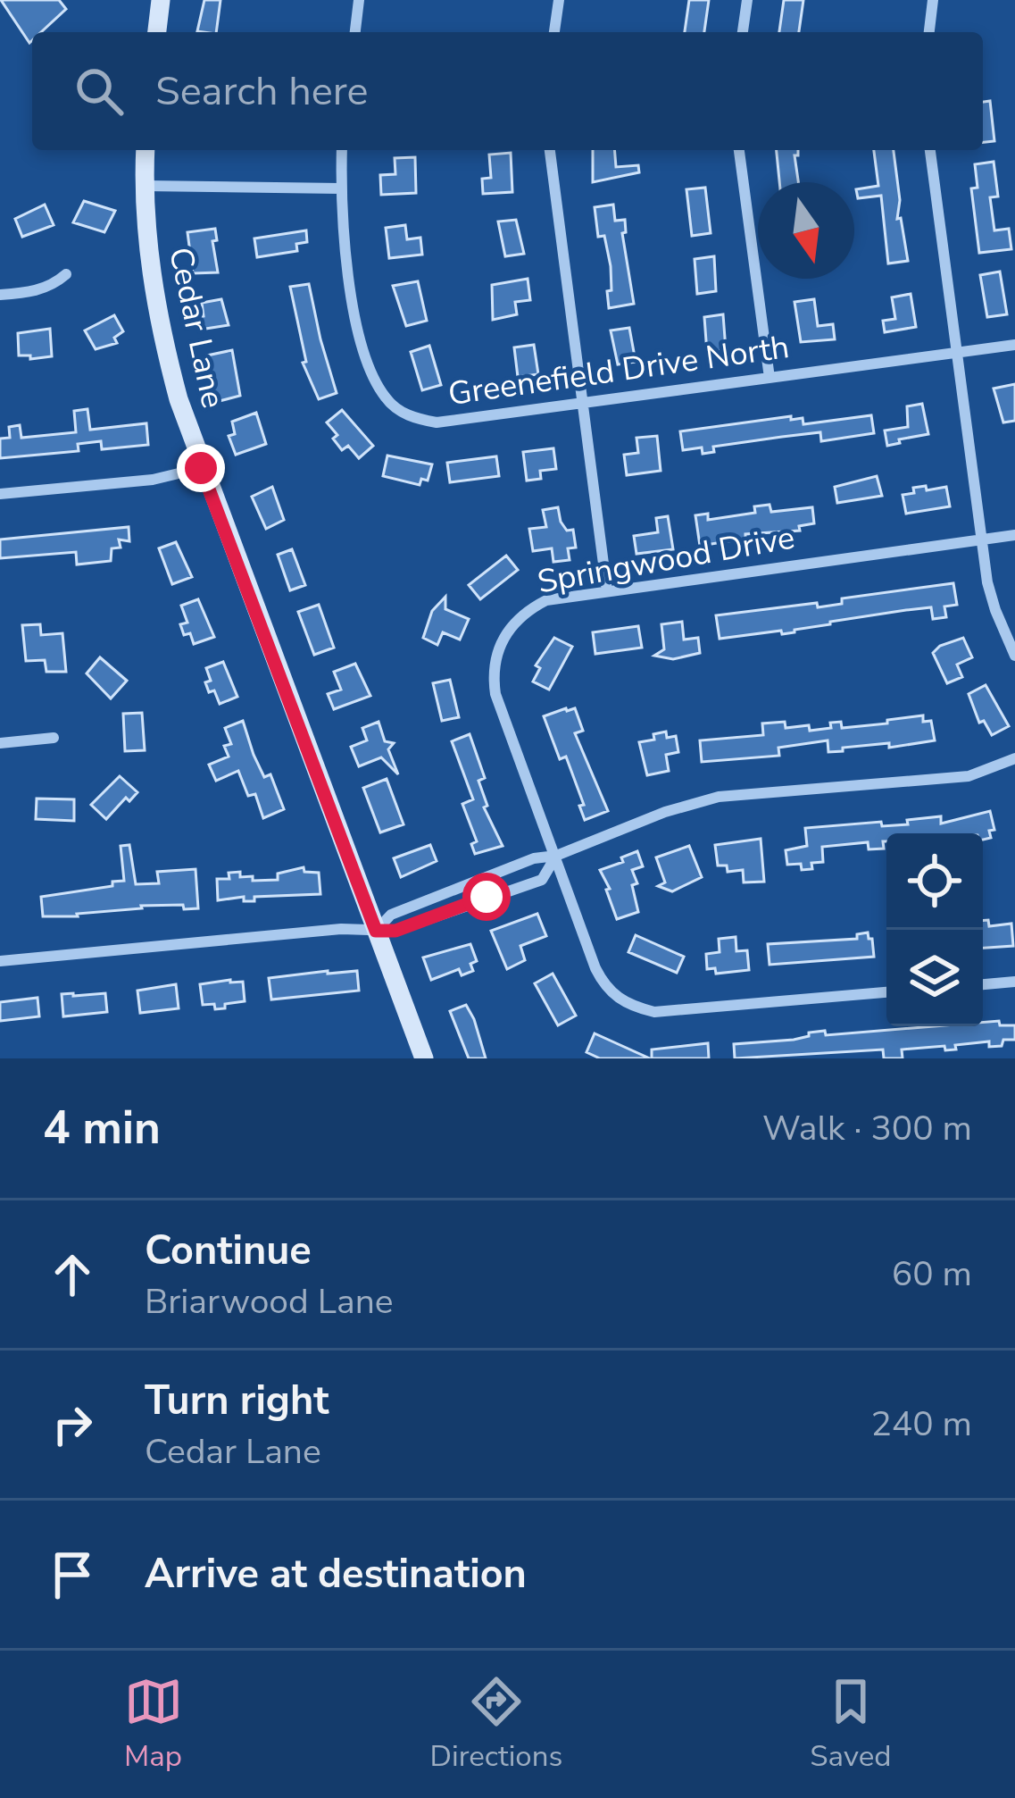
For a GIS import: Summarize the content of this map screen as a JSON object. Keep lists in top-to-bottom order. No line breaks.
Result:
{"streets":{"main road":["Cedar Lane"],"street":["Greenefield Drive North","Springwood Drive"]},"north":"bottom","page":{"search":"Search here","heading":["4 min","Walk · 300 m"],"list":[["Continue","Briarwood Lane","60 m"],["Turn right","Cedar Lane","240 m"],"Arrive at destination"],"nav":["Map","Directions","Saved"]}}
